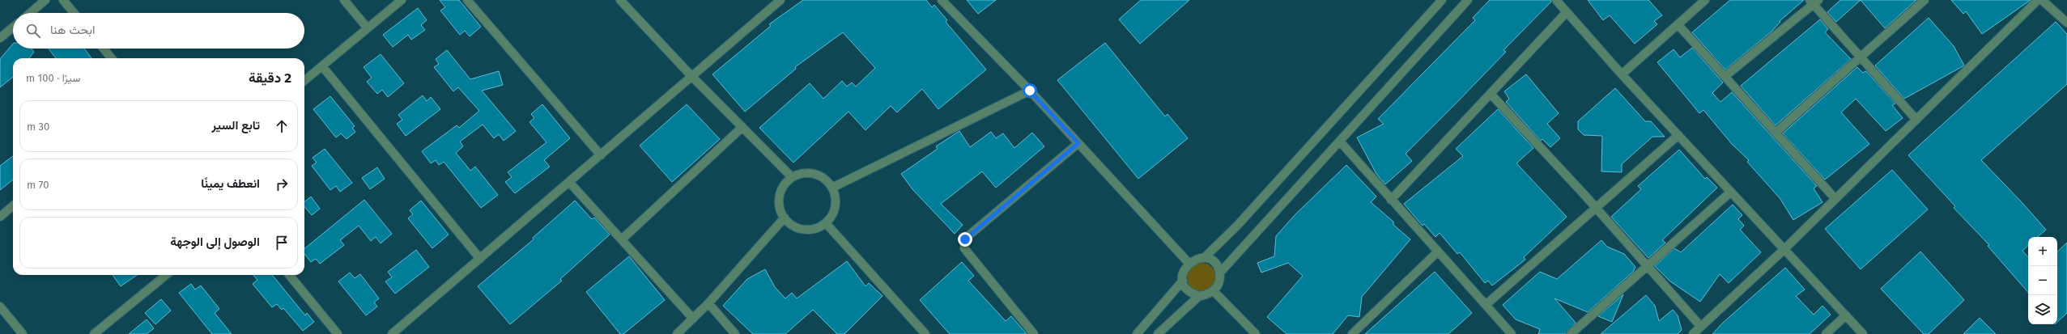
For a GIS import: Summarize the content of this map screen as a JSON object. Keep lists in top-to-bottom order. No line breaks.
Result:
{"page":{"search":"ابحث هنا","heading":["2 دقيقة","سيرًا · 100 m"],"list":[["تابع السير","30 m"],["انعطف يمينًا","70 m"],"الوصول إلى الوجهة"],"map_buttons":["+","−"]}}
